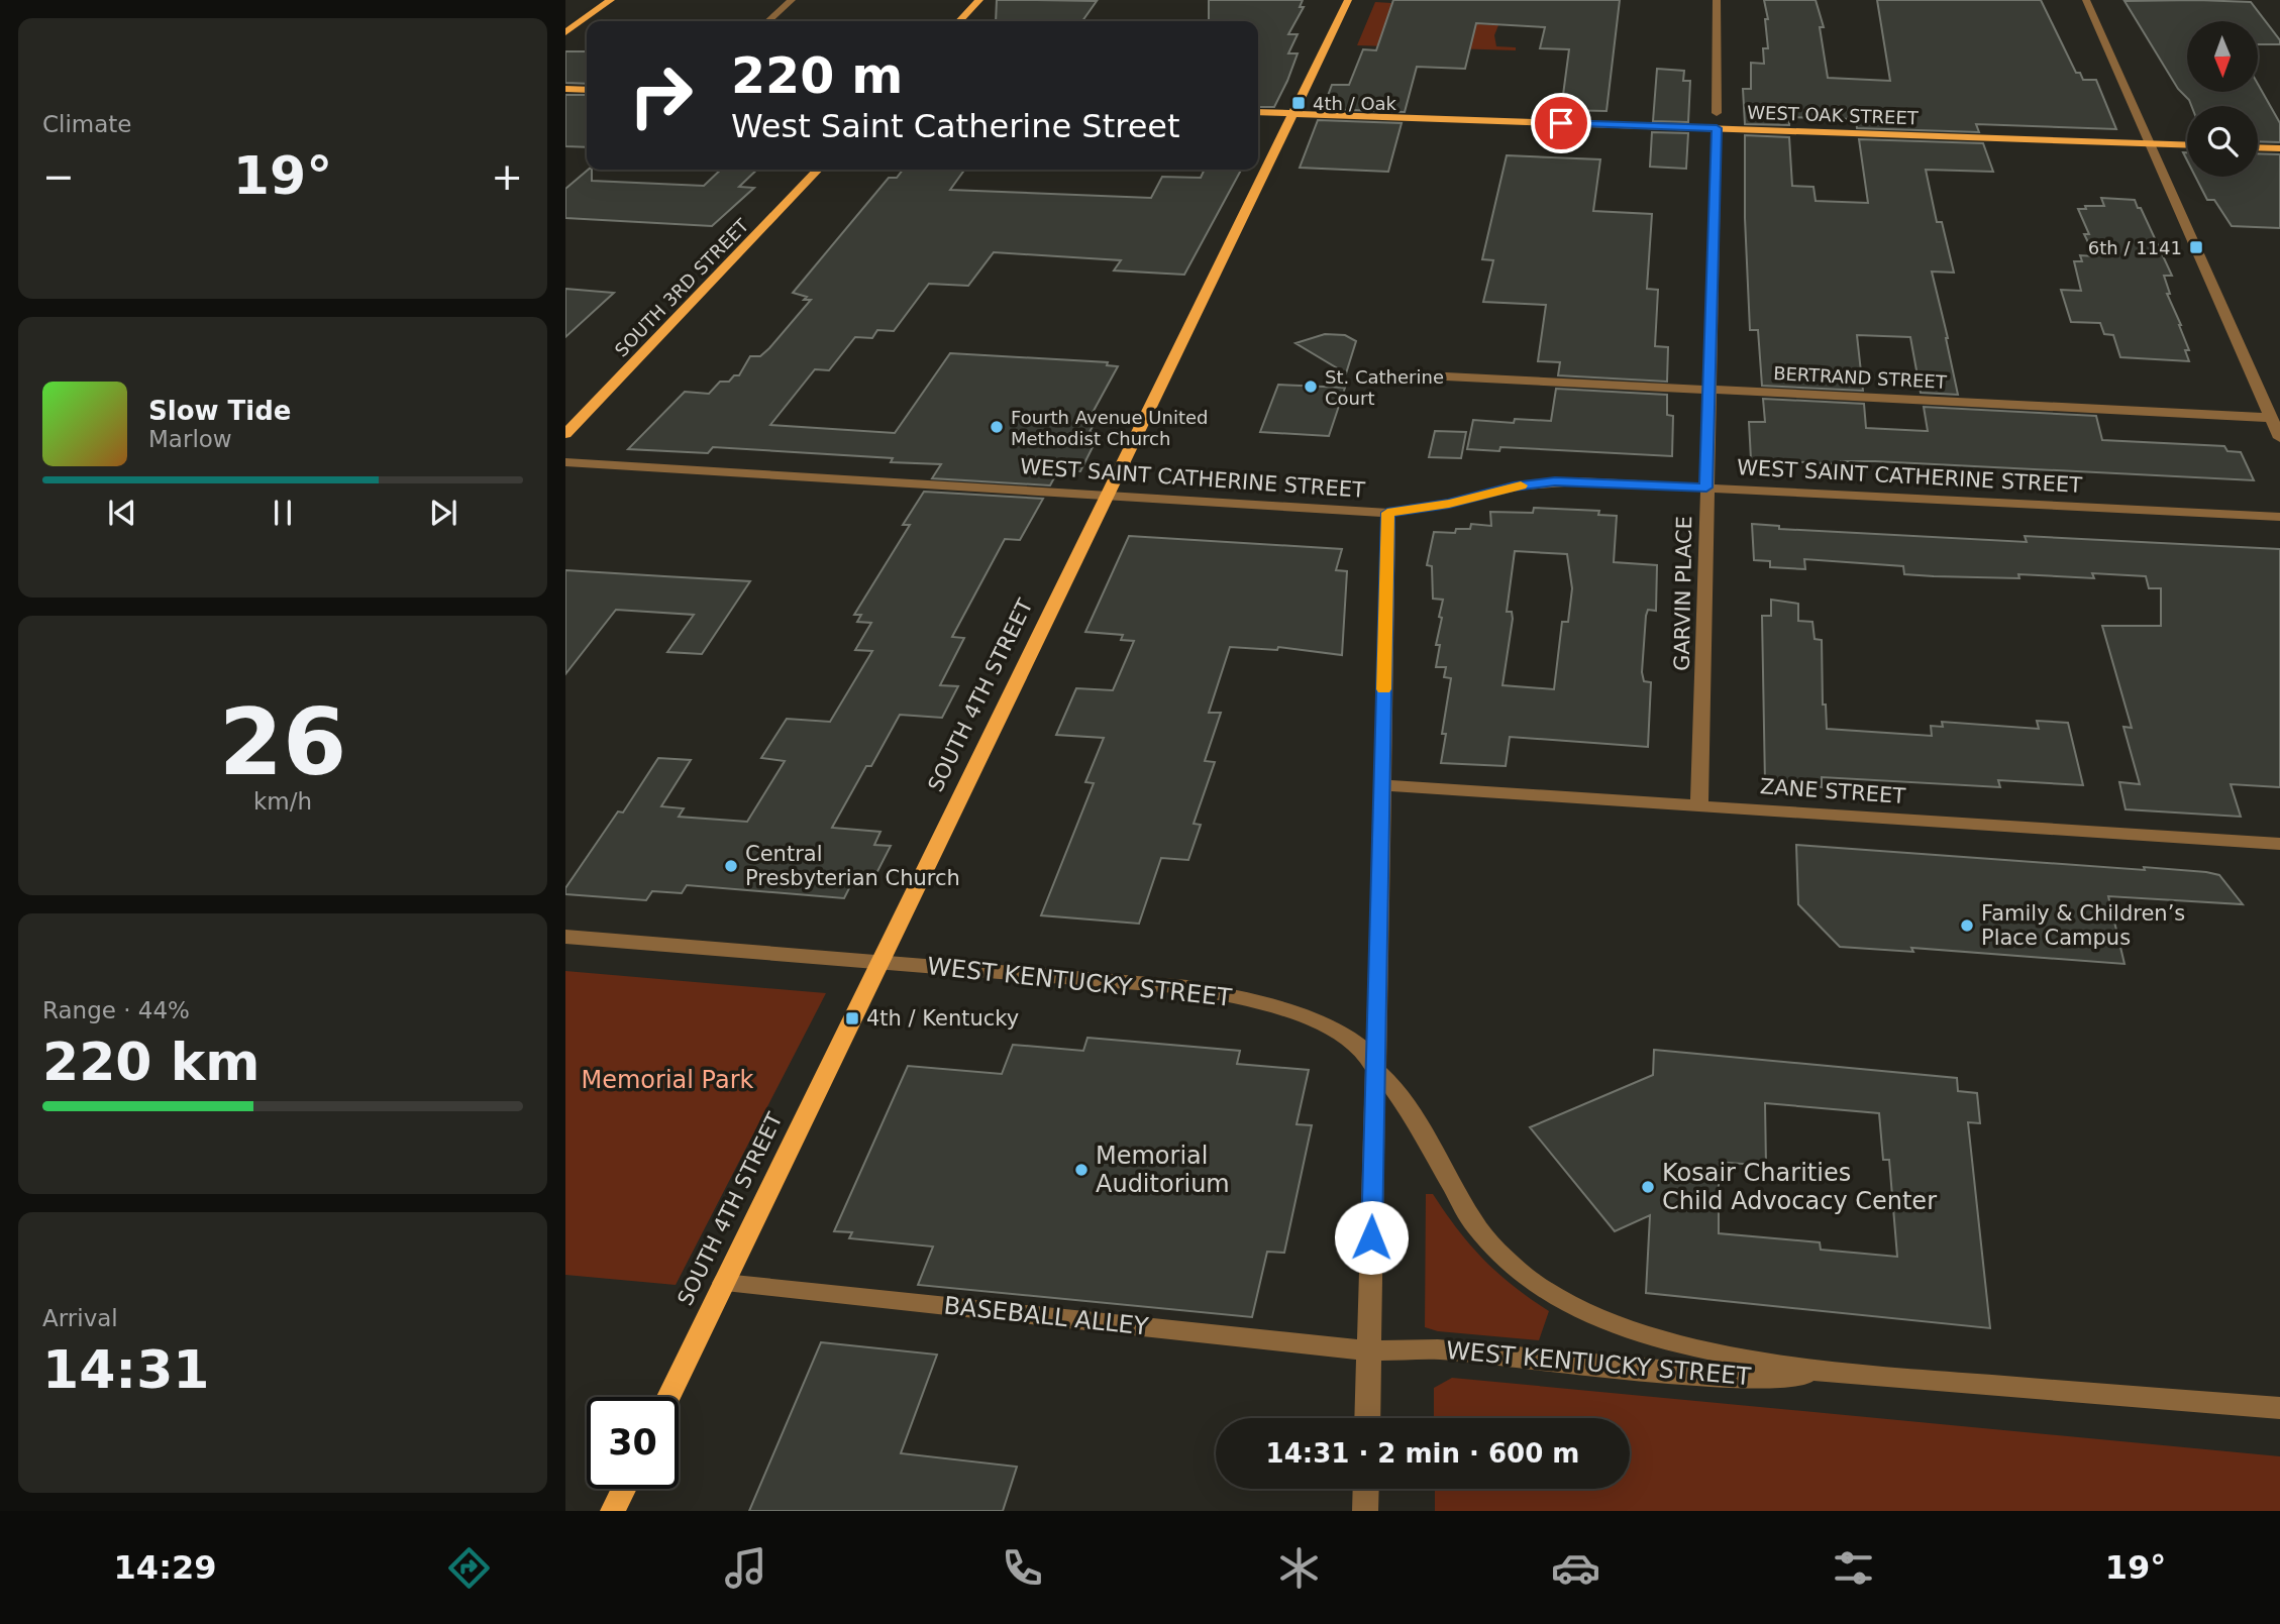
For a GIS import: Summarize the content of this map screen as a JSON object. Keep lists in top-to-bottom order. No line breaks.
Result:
{"streets":{"main road":["WEST OAK STREET","SOUTH 3RD STREET","SOUTH 4TH STREET"],"street":["BERTRAND STREET","WEST SAINT CATHERINE STREET","GARVIN PLACE","ZANE STREET","WEST KENTUCKY STREET","BASEBALL ALLEY"]},"crossings":[["WEST OAK STREET","GARVIN PLACE"],["WEST OAK STREET","SOUTH 4TH STREET"],["BERTRAND STREET","GARVIN PLACE"],["WEST SAINT CATHERINE STREET","GARVIN PLACE"],["WEST SAINT CATHERINE STREET","SOUTH 4TH STREET"],["GARVIN PLACE","ZANE STREET"],["SOUTH 4TH STREET","WEST KENTUCKY STREET"],["SOUTH 4TH STREET","BASEBALL ALLEY"],["WEST KENTUCKY STREET","BASEBALL ALLEY"]],"parks":["Memorial Park"],"places":{"transit":["4th / Oak","6th / 1141","4th / Kentucky"],"other":["St. Catherine Court","Fourth Avenue United Methodist Church","Central Presbyterian Church","Family & Children’s Place Campus","Memorial Auditorium","Kosair Charities Child Advocacy Center"]},"north":"bottom","page":{"tile":["Climate",["26","km/h"],["Range · 44%","220 km"],["Arrival","14:31"]],"turn":["220 m","West Saint Catherine Street"],"heat":["−","19°","+"],"song":["Slow Tide","Marlow"],"limit":"30","trip":"14:31 · 2 min · 600 m","tabs":["14:29","19°"]}}
